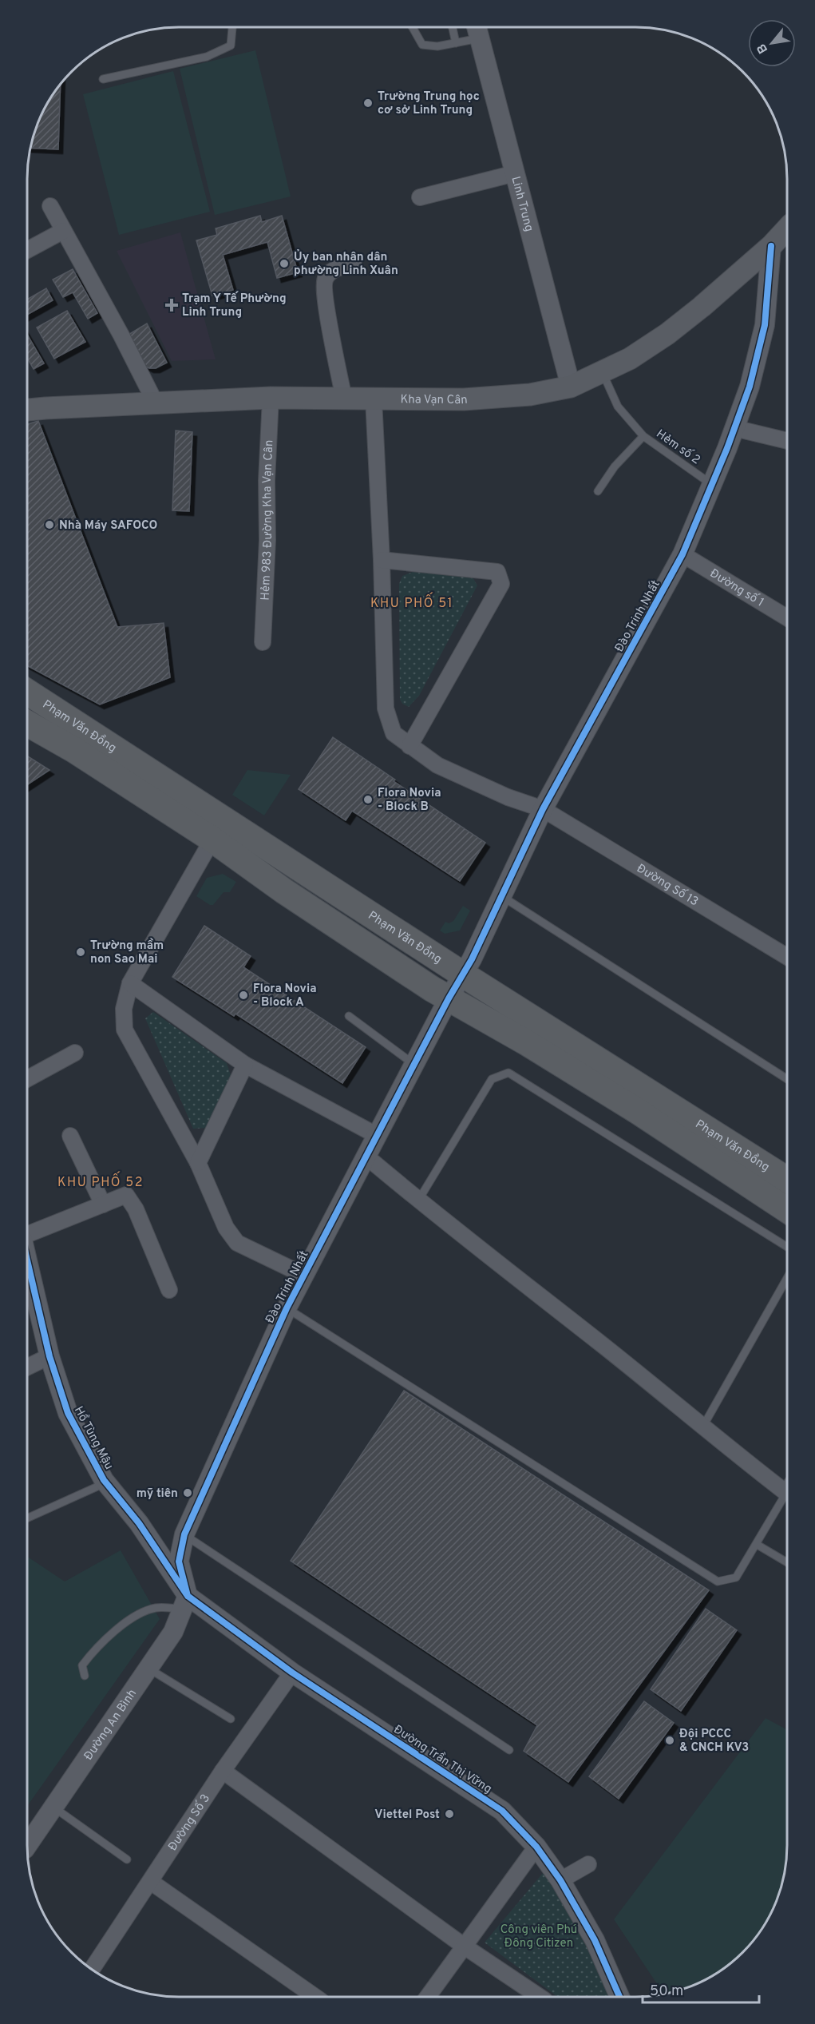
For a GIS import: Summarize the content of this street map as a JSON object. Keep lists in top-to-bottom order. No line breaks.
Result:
{"streets":{"highway":["Phạm Văn Đồng"],"main road":["Kha Vạn Cân"],"street":["Linh Trung","Hẻm 983 Đường Kha Vạn Cân","Đường số 1","Đào Trinh Nhất","Đường Số 13","Hồ Tùng Mậu","Đường An Bình","Đường Trần Thị Vững","Đường Số 3"],"lane":["Hẻm số 2"]},"crossings":[["Linh Trung","Kha Vạn Cân"],["Kha Vạn Cân","Hẻm 983 Đường Kha Vạn Cân"],["Kha Vạn Cân","Đào Trinh Nhất"],["Kha Vạn Cân","Đường Số 13"],["Hẻm số 2","Đào Trinh Nhất"],["Đường số 1","Đào Trinh Nhất"],["Đào Trinh Nhất","Phạm Văn Đồng"],["Đào Trinh Nhất","Đường Số 13"],["Đào Trinh Nhất","Hồ Tùng Mậu"],["Đào Trinh Nhất","Đường An Bình"],["Đào Trinh Nhất","Đường Trần Thị Vững"],["Hồ Tùng Mậu","Đường An Bình"],["Hồ Tùng Mậu","Đường Trần Thị Vững"],["Đường An Bình","Đường Trần Thị Vững"],["Đường Trần Thị Vững","Đường Số 3"]],"districts":["KHU PHỐ 51","KHU PHỐ 52"],"parks":["Công viên Phú Đông Citizen"],"places":{"other":["Trường Trung học cơ sở Linh Trung","Ủy ban nhân dân phường Linh Xuân","Nhà Máy SAFOCO","Flora Novia - Block B","Trường mầm non Sao Mai","Flora Novia - Block A","mỹ tiên","Đội PCCC & CNCH KV3","Viettel Post"],"health":["Trạm Y Tế Phường Linh Trung"]},"scale_bar":"50 m","north":"bottom left"}
